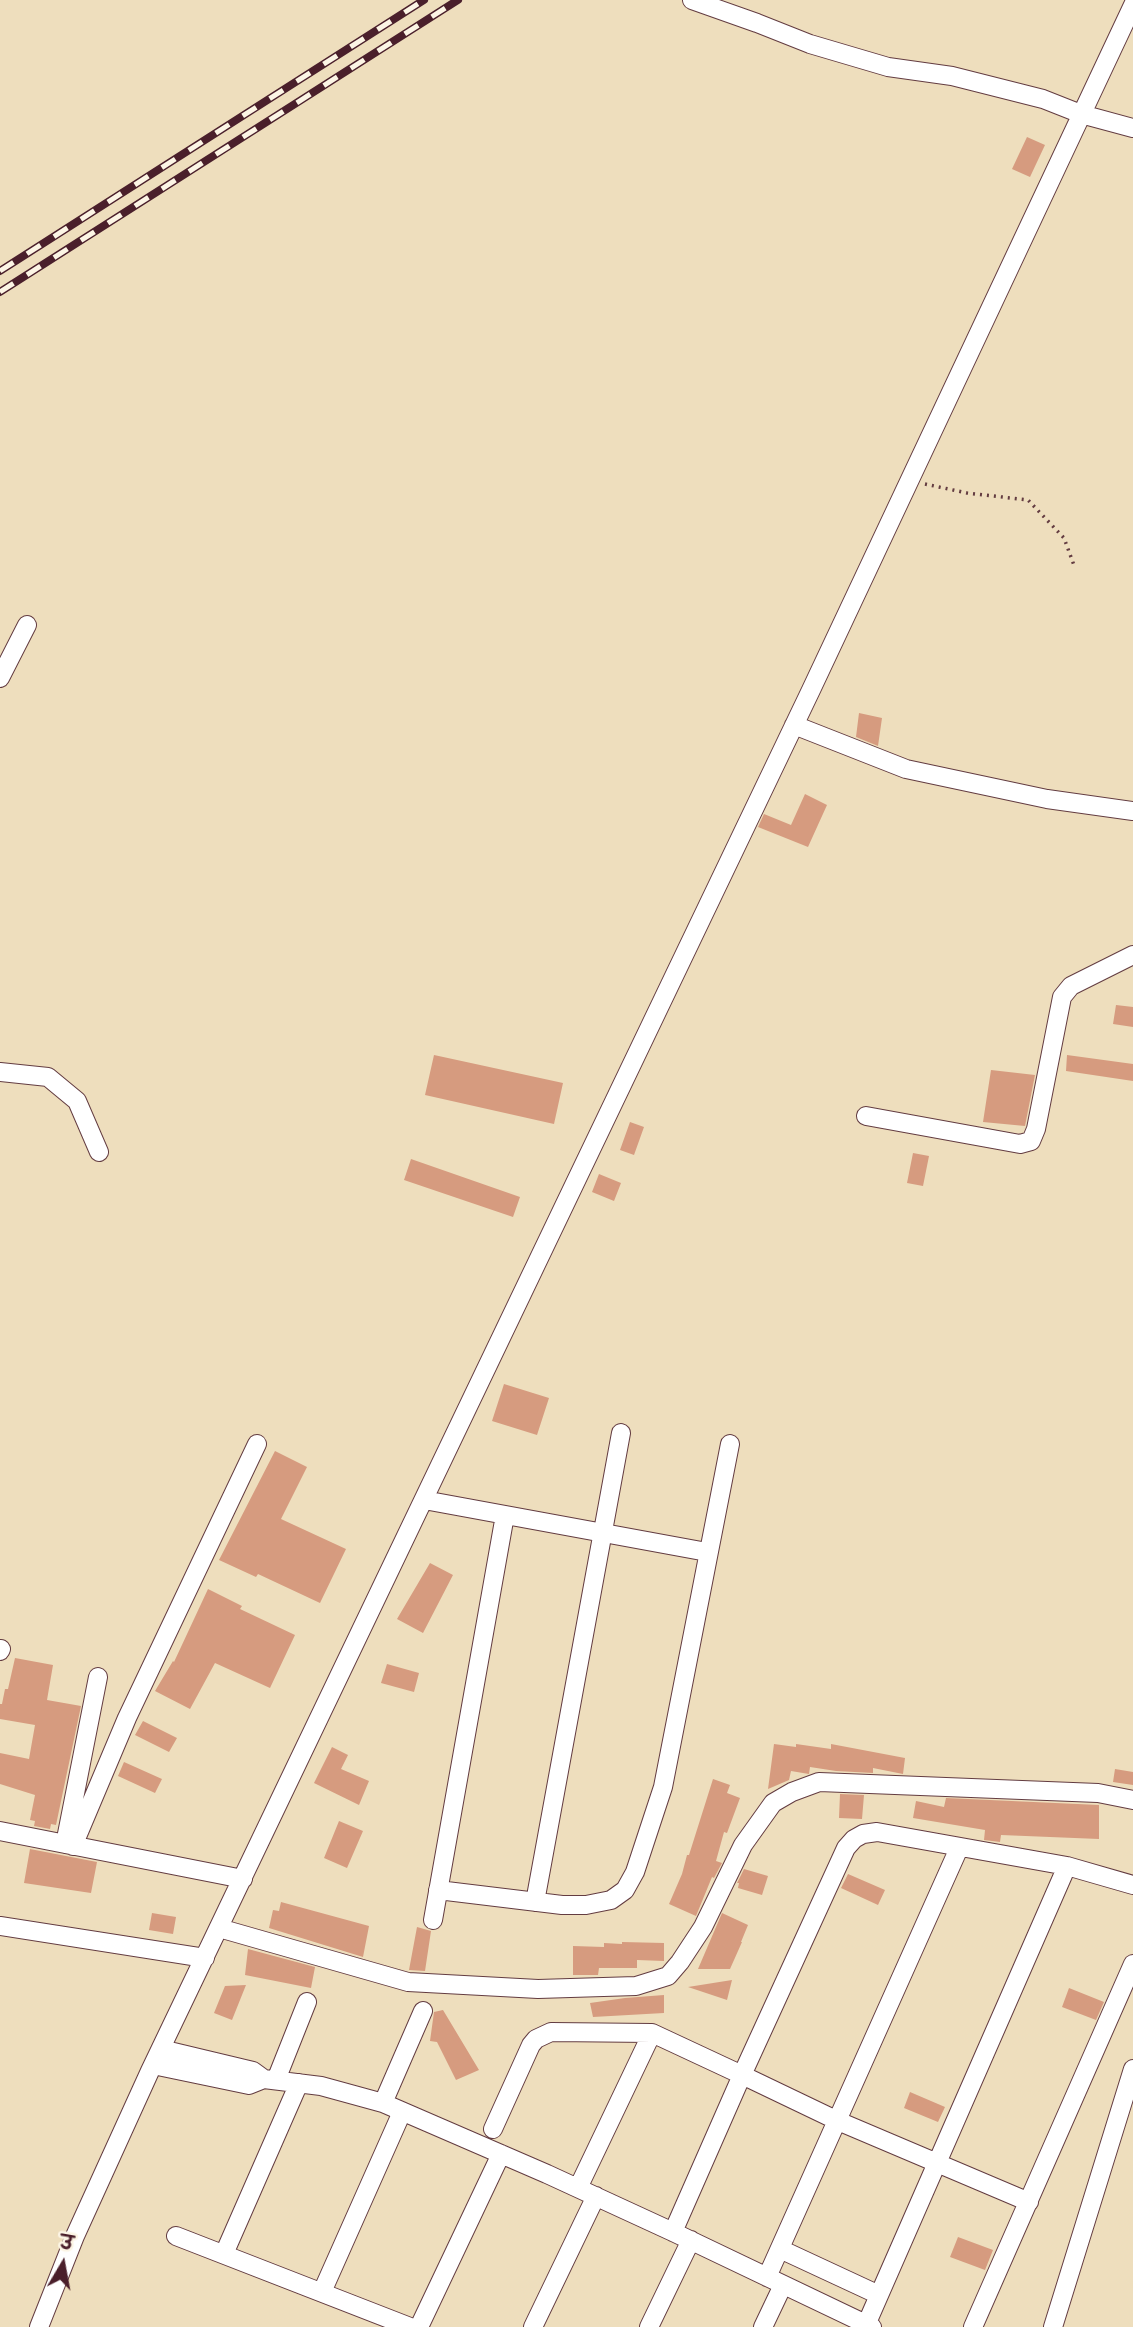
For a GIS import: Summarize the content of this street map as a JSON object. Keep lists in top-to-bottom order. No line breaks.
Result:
{"north":"top"}
